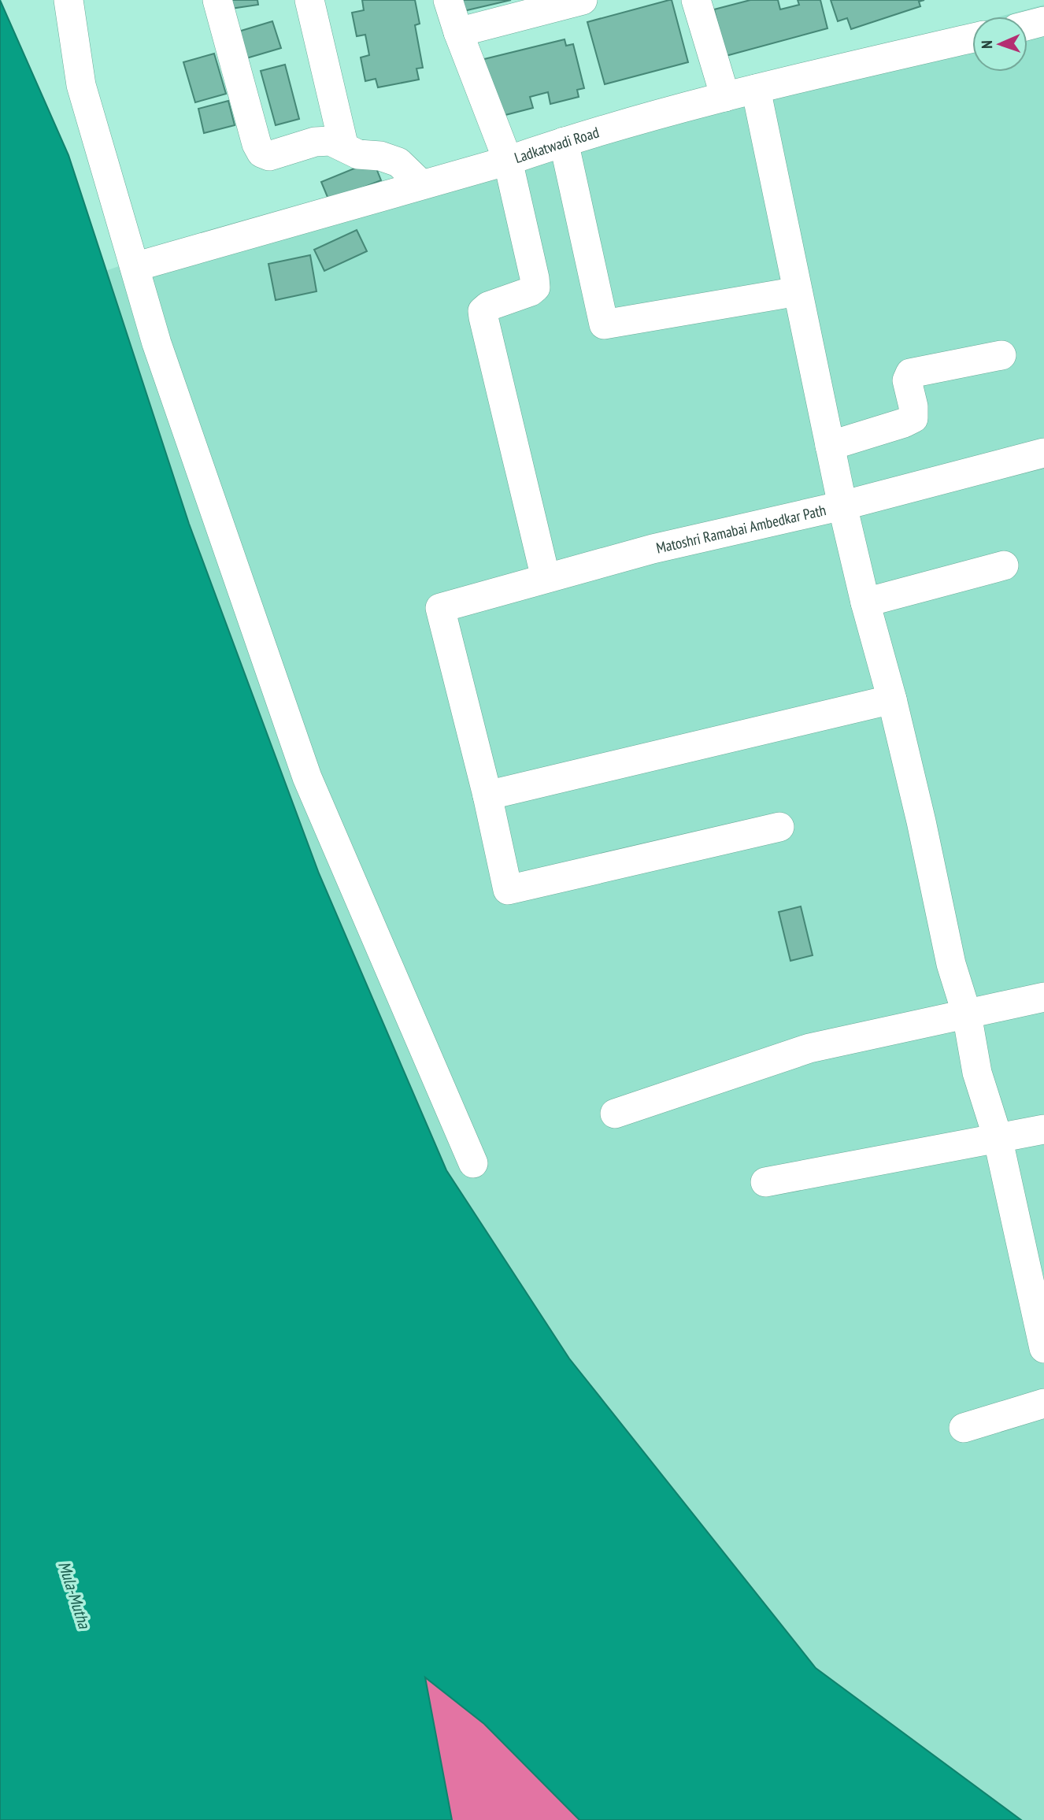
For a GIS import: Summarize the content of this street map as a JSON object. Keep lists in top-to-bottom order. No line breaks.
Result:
{"streets":{"street":["Ladkatwadi Road","Matoshri Ramabai Ambedkar Path"]},"water":["Mula-Mutha"],"north":"left"}
